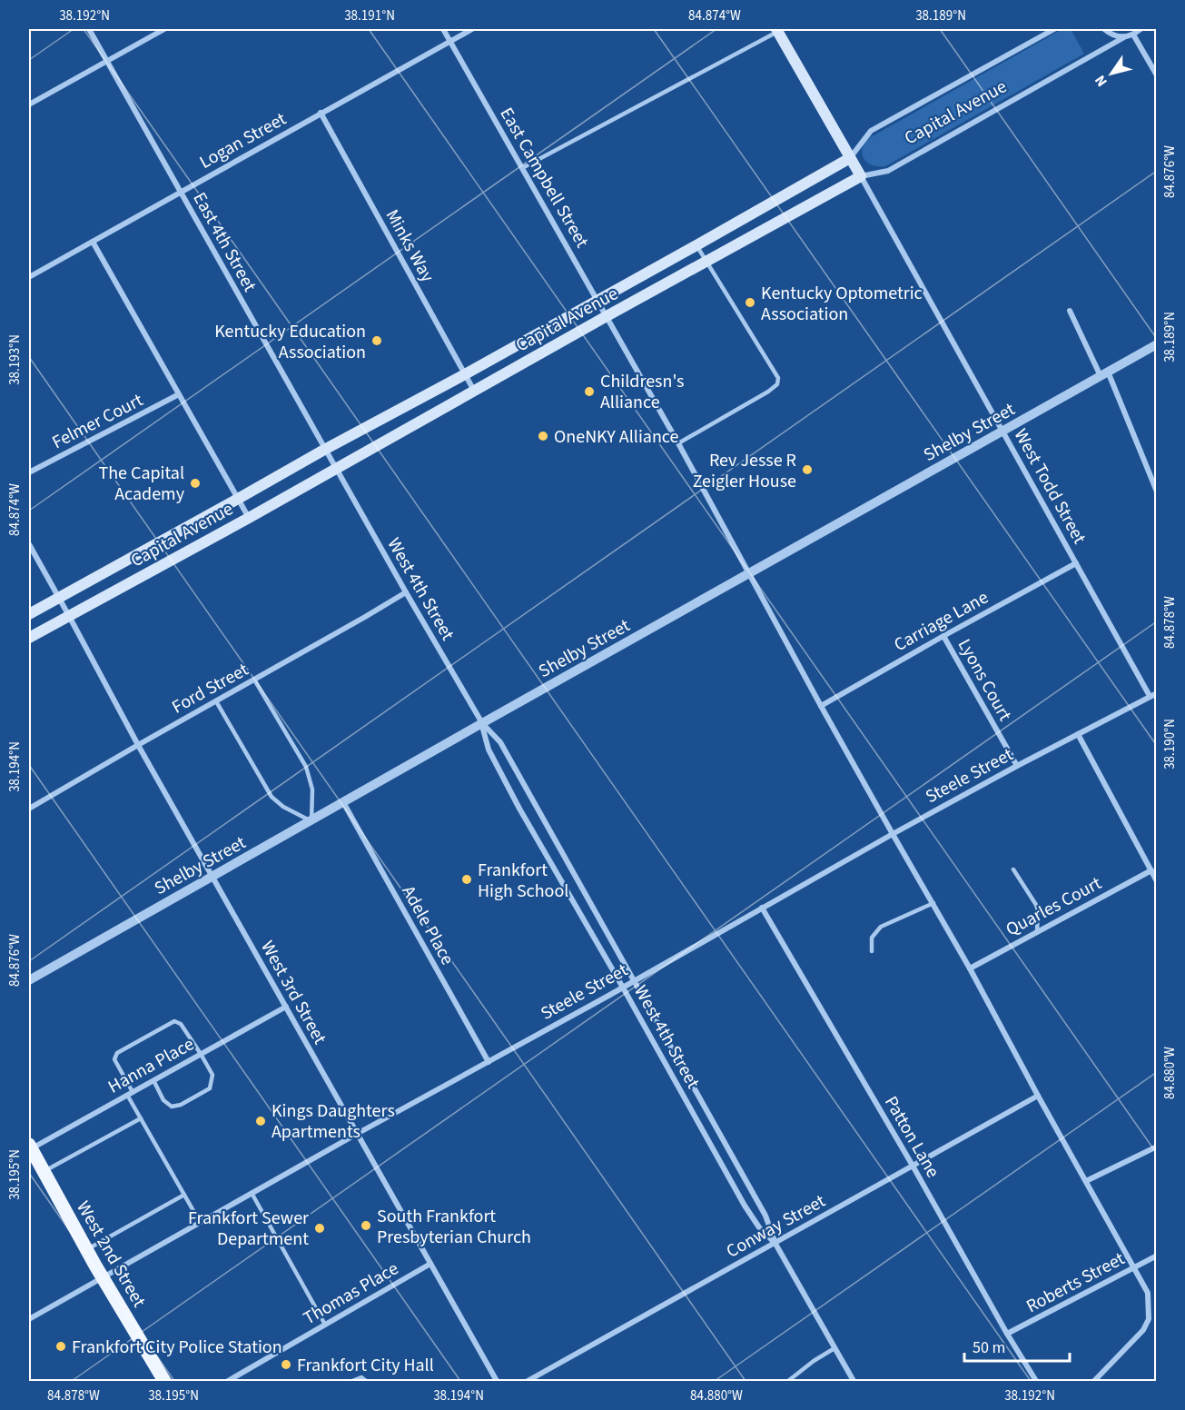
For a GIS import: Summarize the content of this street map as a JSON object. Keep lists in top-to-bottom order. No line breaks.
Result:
{"streets":{"main road":["Capital Avenue","West 2nd Street"],"street":["Logan Street","East Campbell Street","East 4th Street","Minks Way","Felmer Court","Shelby Street","West Todd Street","West 4th Street","Carriage Lane","Lyons Court","Ford Street","Steele Street","Quarles Court","Adele Place","West 3rd Street","Hanna Place","Patton Lane","Conway Street","Roberts Street","Thomas Place"]},"crossings":[["Capital Avenue","East Campbell Street"],["Capital Avenue","East 4th Street"],["Capital Avenue","Minks Way"],["Capital Avenue","West Todd Street"],["Capital Avenue","West 4th Street"],["Capital Avenue","West 3rd Street"],["Logan Street","East Campbell Street"],["Logan Street","East 4th Street"],["Logan Street","Minks Way"],["East Campbell Street","Shelby Street"],["East Campbell Street","Carriage Lane"],["East Campbell Street","Steele Street"],["East Campbell Street","Quarles Court"],["East Campbell Street","Conway Street"],["East Campbell Street","Roberts Street"],["East 4th Street","West 4th Street"],["Shelby Street","West Todd Street"],["Shelby Street","West 4th Street"],["Shelby Street","Adele Place"],["Shelby Street","West 3rd Street"],["West Todd Street","Carriage Lane"],["West Todd Street","Steele Street"],["West 4th Street","Ford Street"],["West 4th Street","Steele Street"],["West 4th Street","Conway Street"],["Carriage Lane","Lyons Court"],["Lyons Court","Steele Street"],["Ford Street","West 3rd Street"],["Steele Street","Adele Place"],["Steele Street","West 3rd Street"],["Steele Street","Patton Lane"],["Steele Street","West 2nd Street"],["West 3rd Street","Hanna Place"],["West 3rd Street","Thomas Place"],["Hanna Place","West 2nd Street"],["Patton Lane","Conway Street"],["Patton Lane","Roberts Street"]],"places":["Kentucky Optometric Association","Kentucky Education Association","Childresn's Alliance","OneNKY Alliance","Rev Jesse R Zeigler House","The Capital Academy","Frankfort High School","Kings Daughters Apartments","South Frankfort Presbyterian Church","Frankfort Sewer Department","Frankfort City Police Station","Frankfort City Hall"],"scale_bar":"50 m","north":"bottom left","coordinates":["38.192°N","38.191°N","84.874°W","38.189°N","84.876°W","38.193°N","84.878°W","38.190°N","38.194°N","84.880°W","38.195°N"]}
